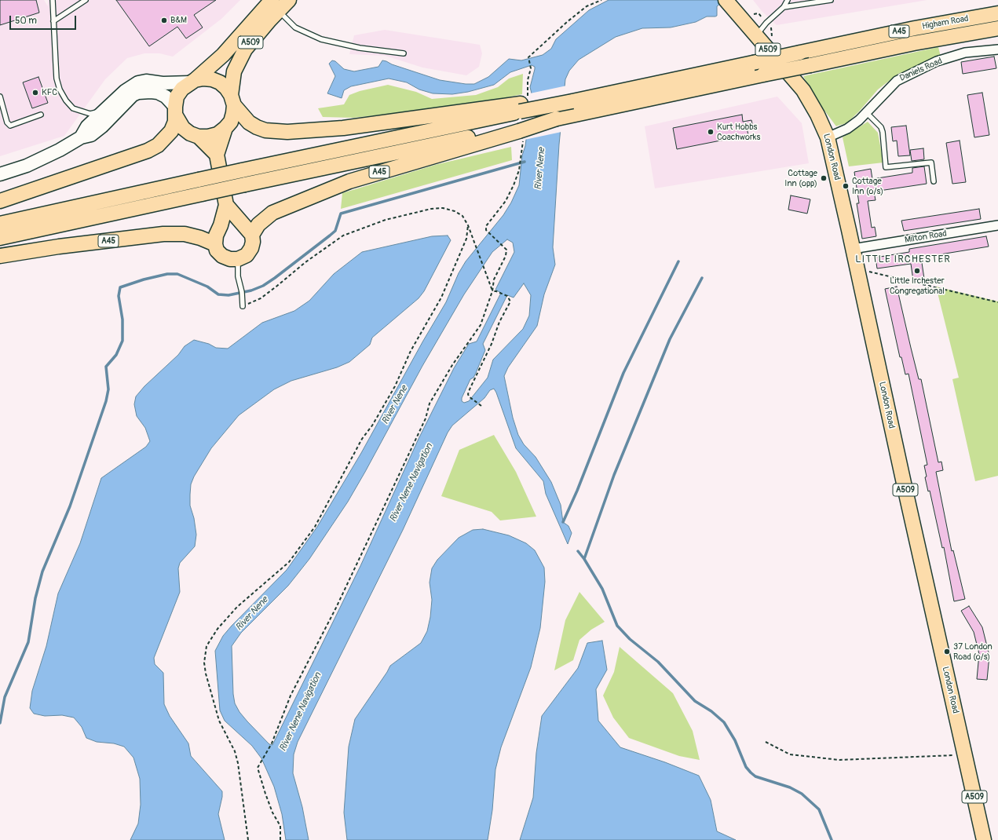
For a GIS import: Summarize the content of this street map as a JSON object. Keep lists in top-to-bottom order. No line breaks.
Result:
{"streets":{"highway":["Higham Road","A45","A509","London Road"],"street":["Daniels Road","Milton Road"]},"crossings":[["Higham Road","A45"],["Daniels Road","London Road"],["London Road","Milton Road"]],"districts":["LITTLE IRCHESTER"],"water":["River Nene","River Nene Navigation"],"places":["B&M","KFC","Kurt Hobbs Coachworks","Cottage Inn (opp)","Cottage Inn (o/s)","Little Irchester Congregational","37 London Road (o/s)"],"scale_bar":"50 m"}
